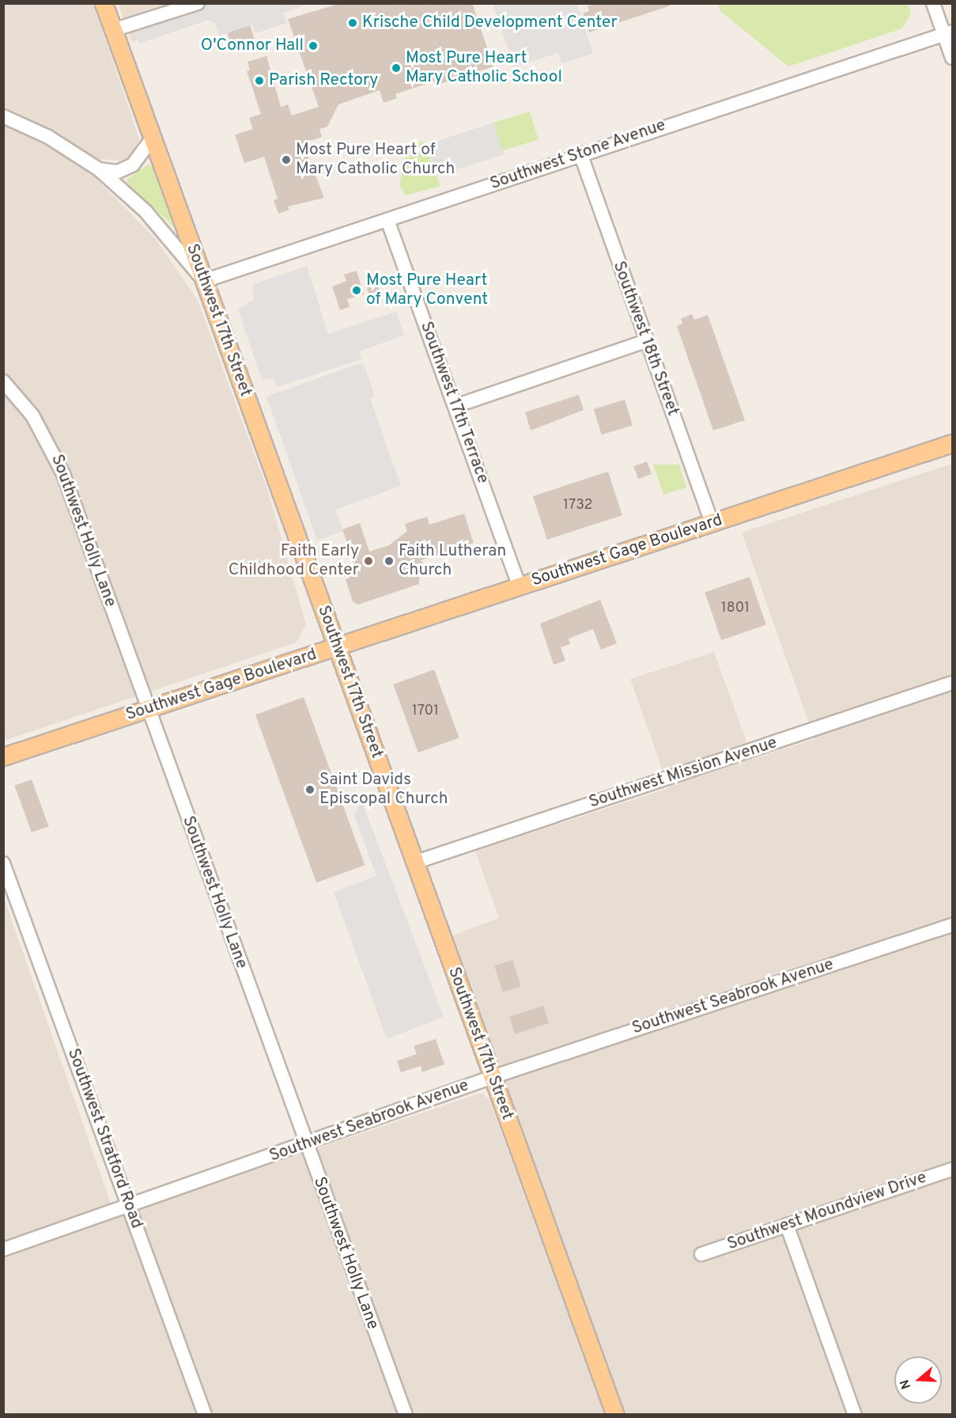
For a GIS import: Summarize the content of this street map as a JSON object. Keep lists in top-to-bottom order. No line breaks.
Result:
{"streets":{"main road":["Southwest 17th Street","Southwest Gage Boulevard"],"street":["Southwest Stone Avenue","Southwest 18th Street","Southwest 17th Terrace","Southwest Holly Lane","Southwest Mission Avenue","Southwest Seabrook Avenue","Southwest Stratford Road","Southwest Moundview Drive"]},"crossings":[["Southwest Stone Avenue","Southwest 17th Street"],["Southwest Stone Avenue","Southwest 18th Street"],["Southwest Stone Avenue","Southwest 17th Terrace"],["Southwest 17th Street","Southwest Gage Boulevard"],["Southwest 17th Street","Southwest Mission Avenue"],["Southwest 17th Street","Southwest Seabrook Avenue"],["Southwest 18th Street","Southwest Gage Boulevard"],["Southwest 17th Terrace","Southwest Gage Boulevard"],["Southwest Holly Lane","Southwest Gage Boulevard"],["Southwest Holly Lane","Southwest Seabrook Avenue"],["Southwest Seabrook Avenue","Southwest Stratford Road"]],"places":["Krische Child Development Center","O'Connor Hall","Most Pure Heart Mary Catholic School","Parish Rectory","Most Pure Heart of Mary Catholic Church","Most Pure Heart of Mary Convent","Faith Early Childhood Center","Faith Lutheran Church","Saint Davids Episcopal Church"],"house_numbers":["1732","1801","1701"],"north":"left"}
